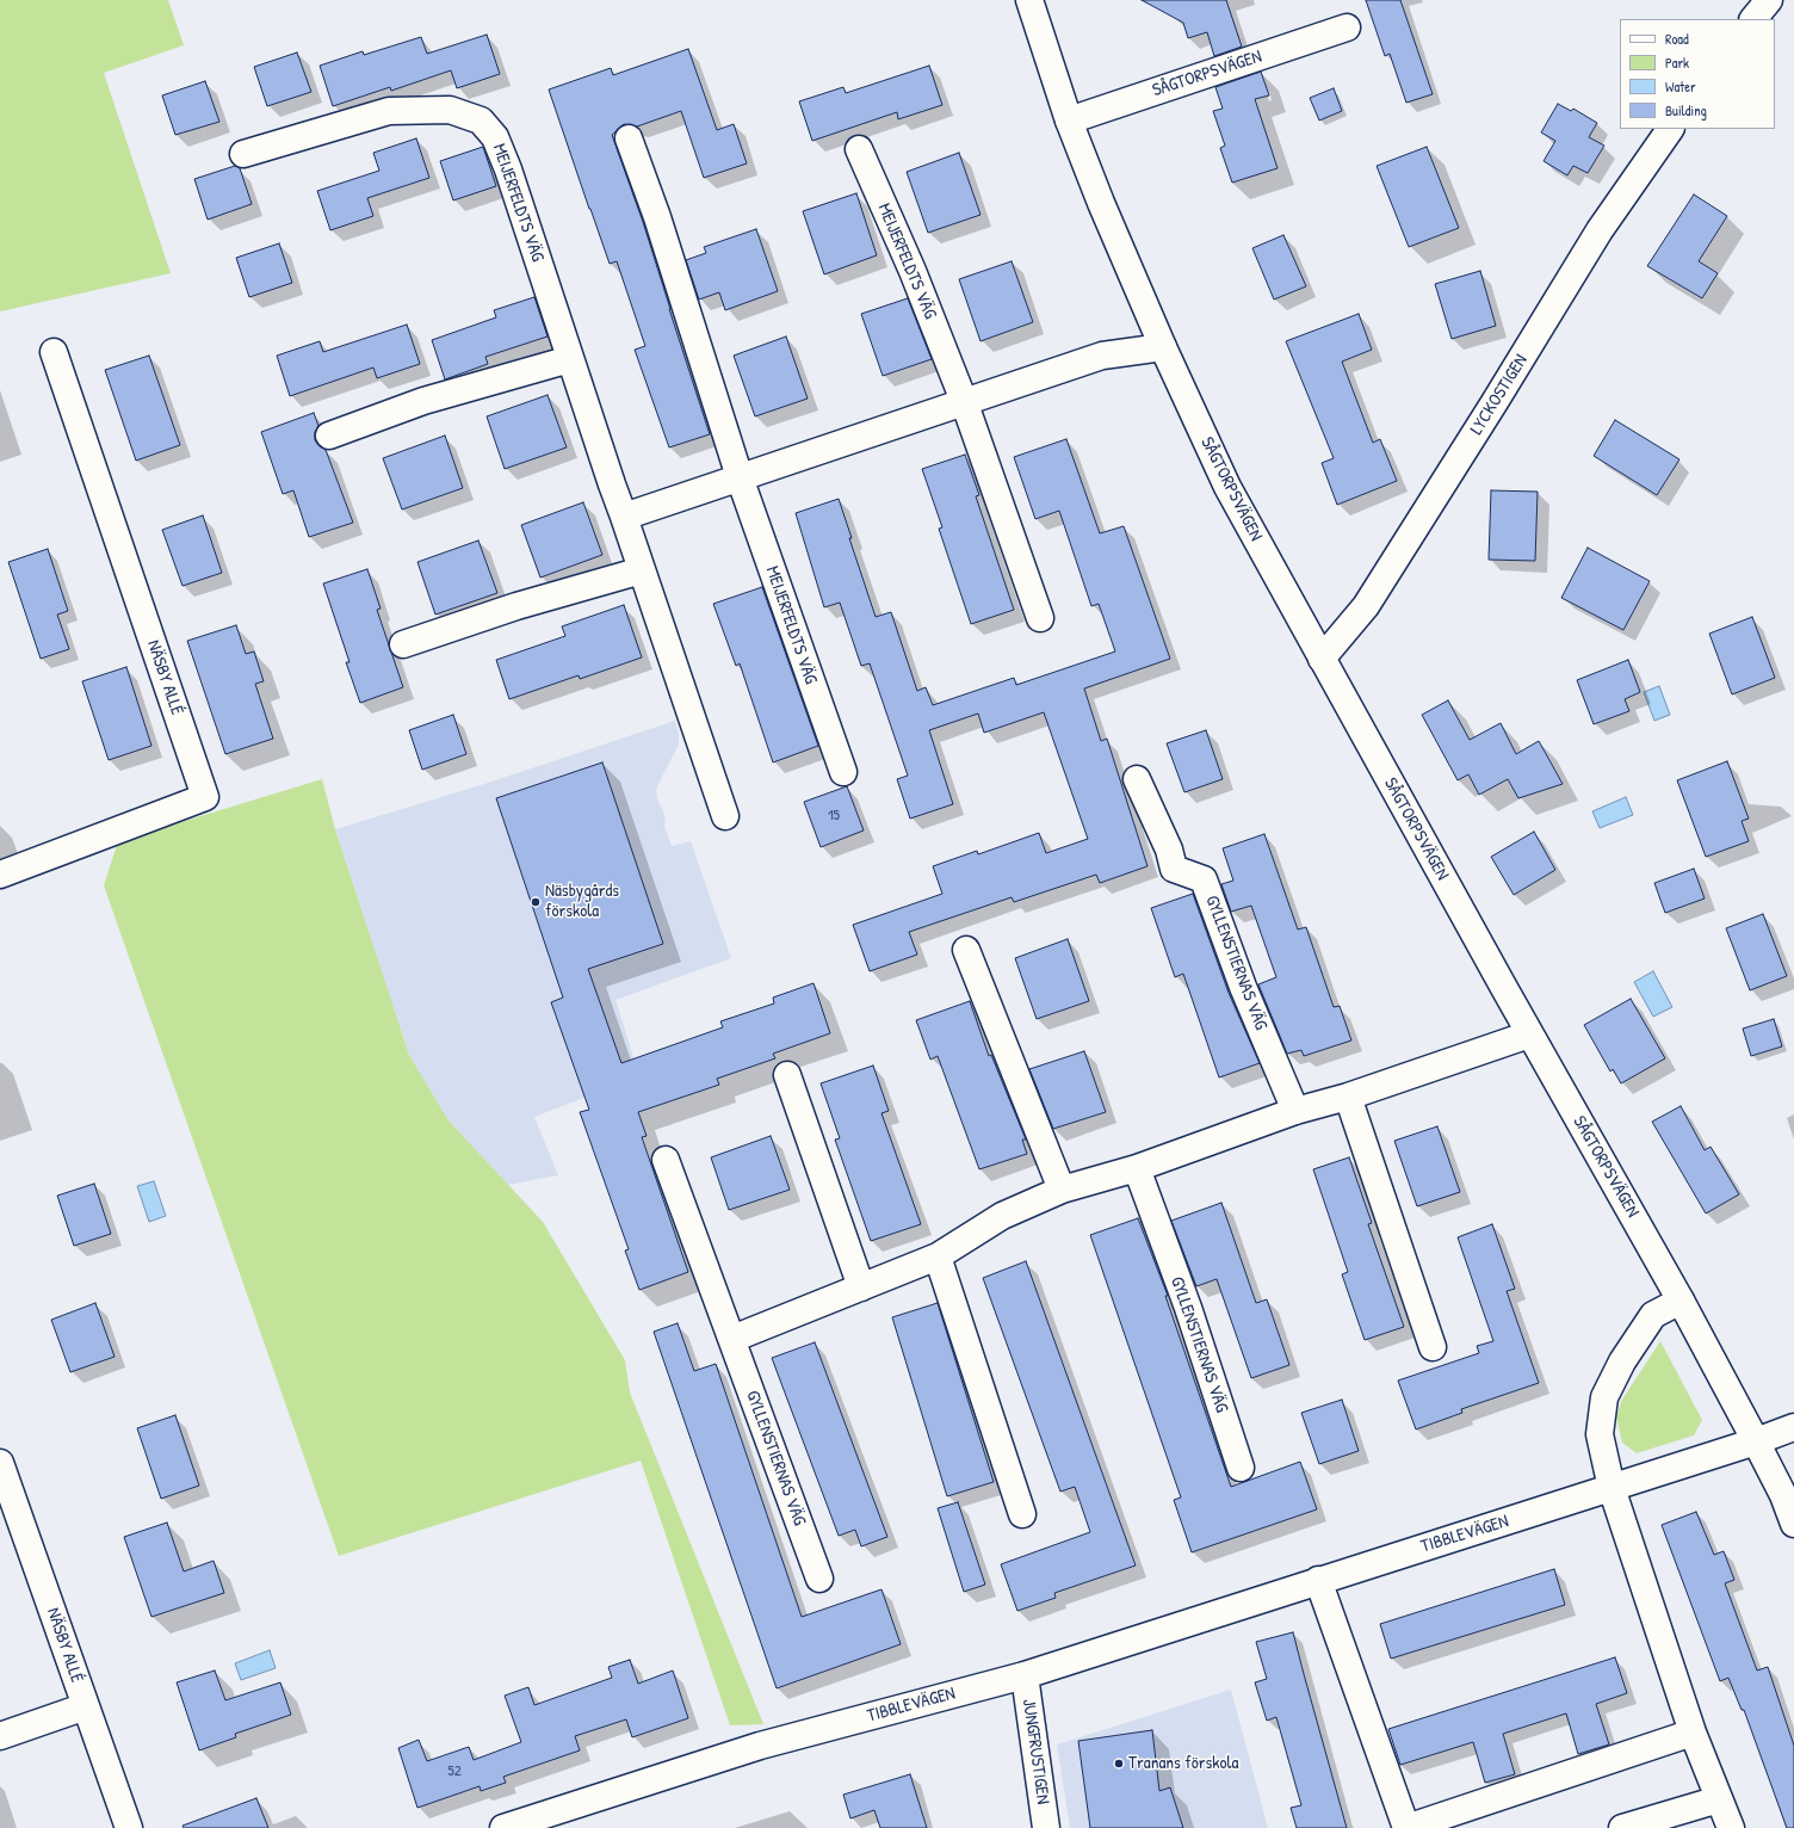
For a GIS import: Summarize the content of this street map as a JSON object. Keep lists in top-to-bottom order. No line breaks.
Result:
{"streets":{"street":["SÅGTORPSVÄGEN","MEIJERFELDTS VÄG","LYCKOSTIGEN","NÄSBY ALLÉ","GYLLENSTIERNAS VÄG","TIBBLEVÄGEN","JUNGFRUSTIGEN"]},"crossings":[["SÅGTORPSVÄGEN","LYCKOSTIGEN"],["SÅGTORPSVÄGEN","TIBBLEVÄGEN"],["TIBBLEVÄGEN","JUNGFRUSTIGEN"]],"places":["Näsbygårds förskola","Tranans förskola"],"house_numbers":["15","52"],"legend":["Road","Park","Water","Building"]}
